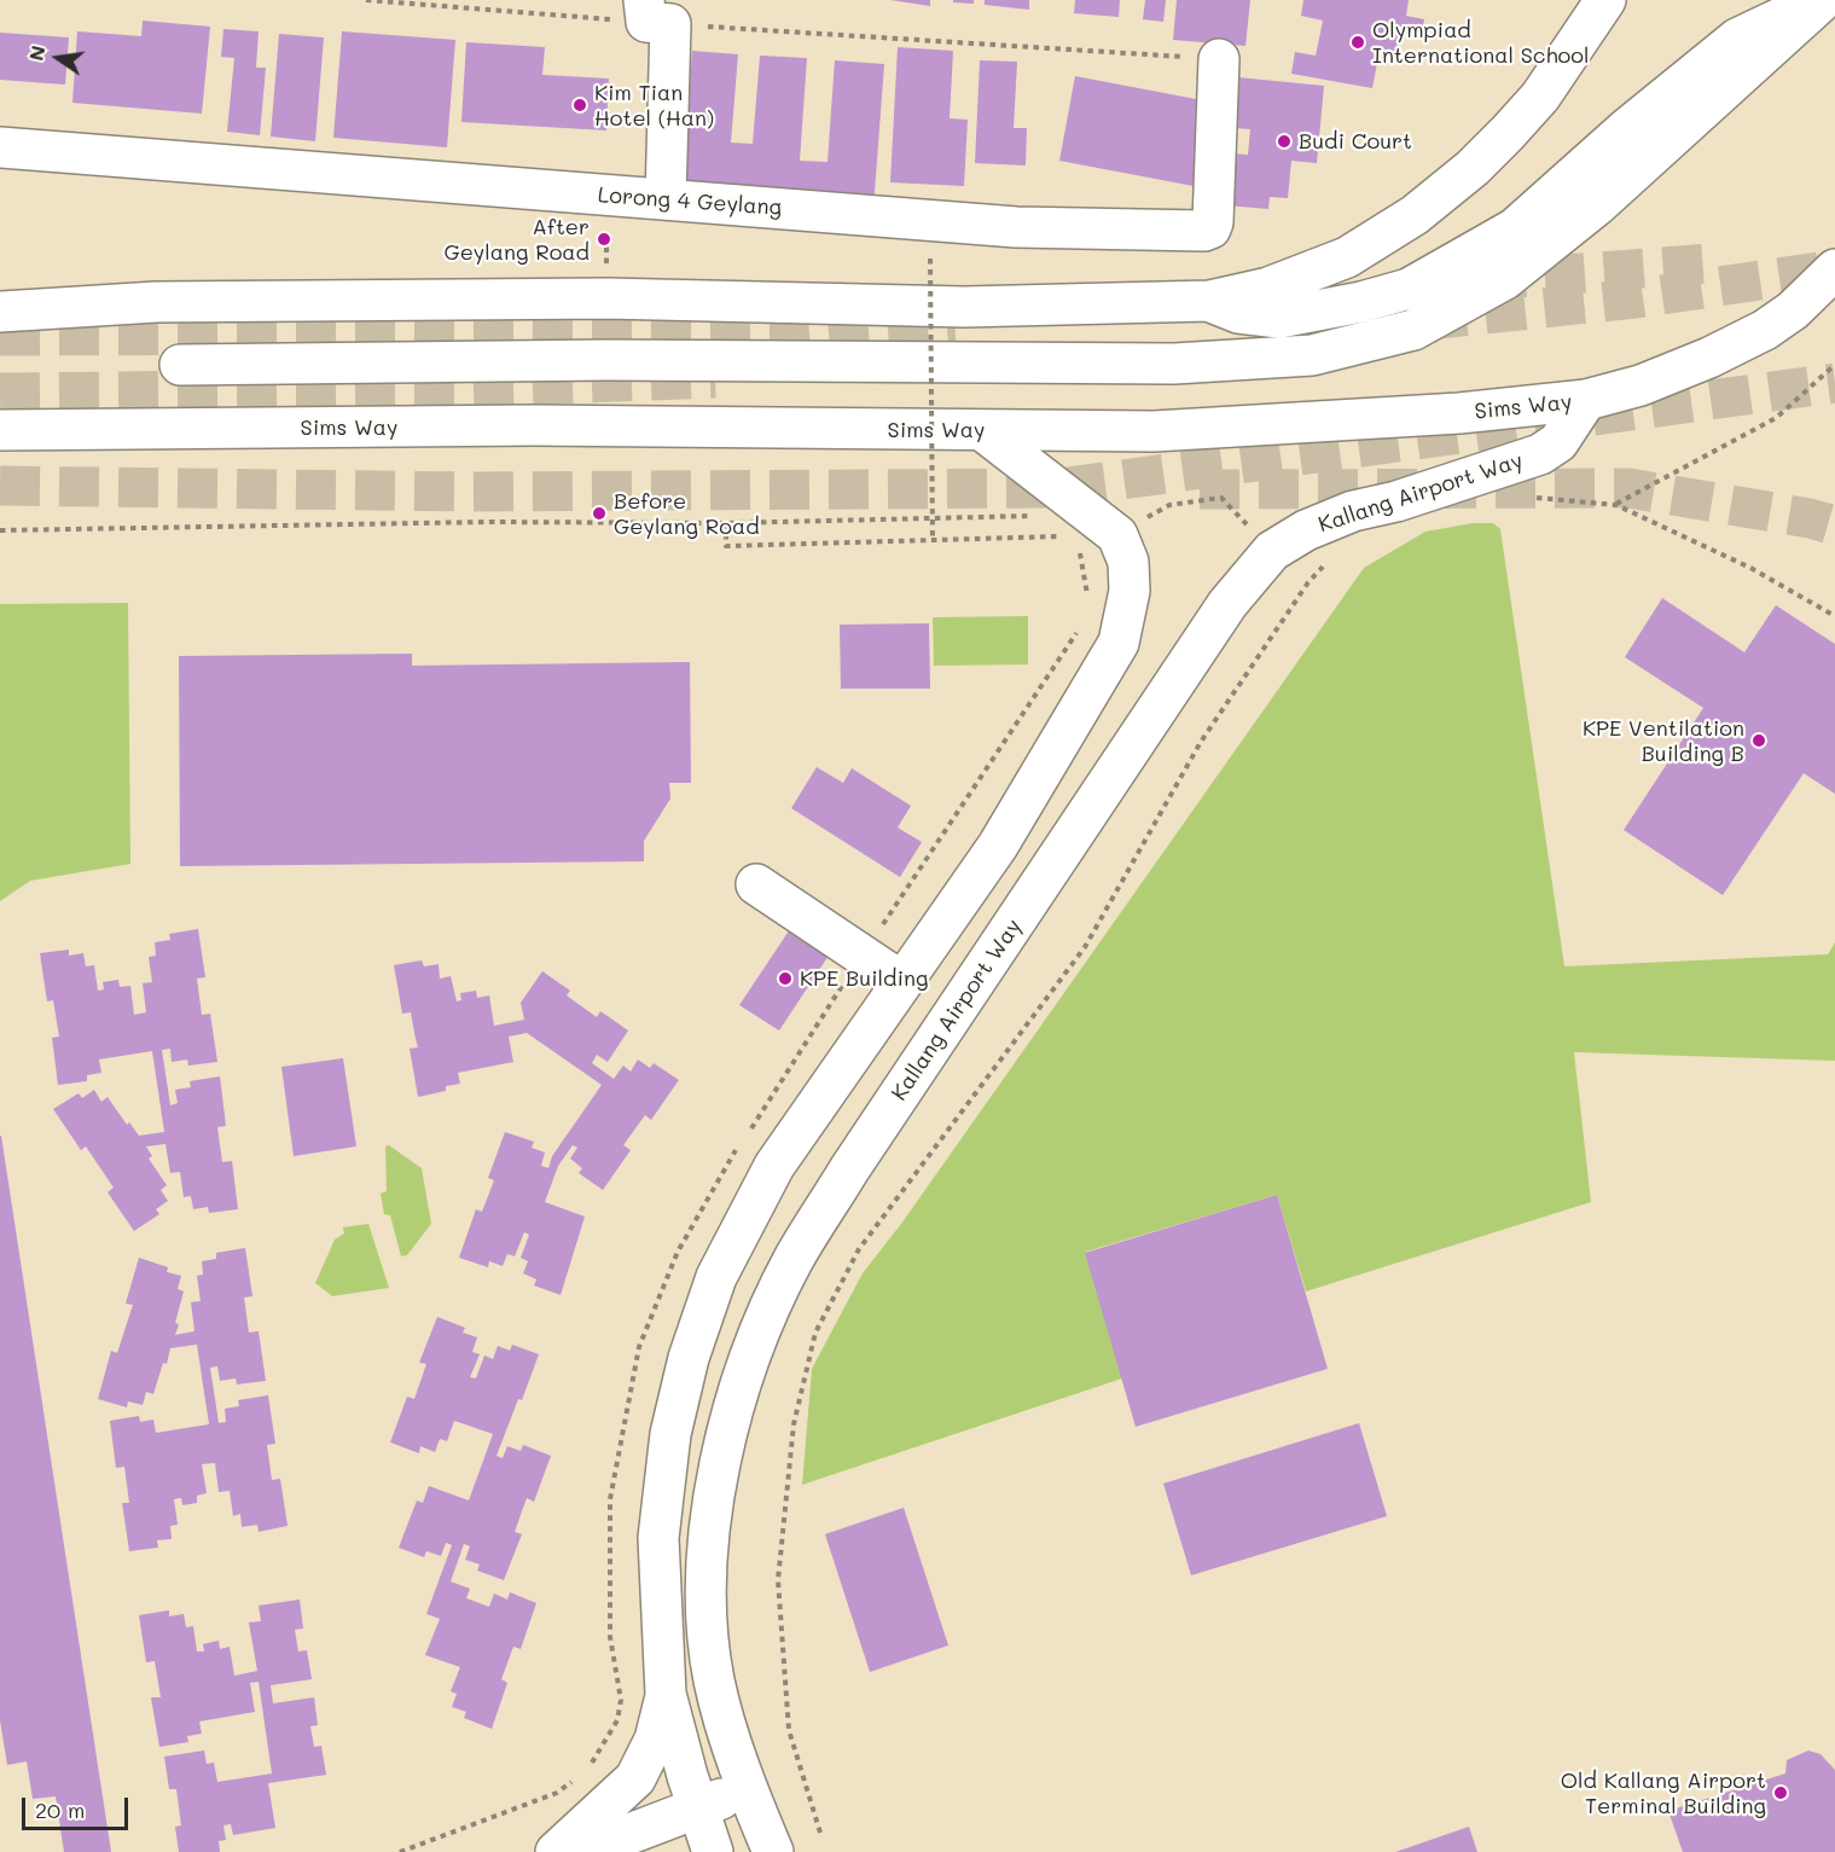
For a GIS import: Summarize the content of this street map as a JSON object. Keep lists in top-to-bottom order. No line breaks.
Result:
{"streets":{"main road":["Lorong 4 Geylang","Sims Way","Kallang Airport Way"]},"crossings":[["Sims Way","Kallang Airport Way"]],"places":["Olympiad International School","Kim Tian Hotel (Han)","Budi Court","After Geylang Road","Before Geylang Road","KPE Ventilation Building B","KPE Building","Old Kallang Airport Terminal Building"],"scale_bar":"20 m","north":"left"}
